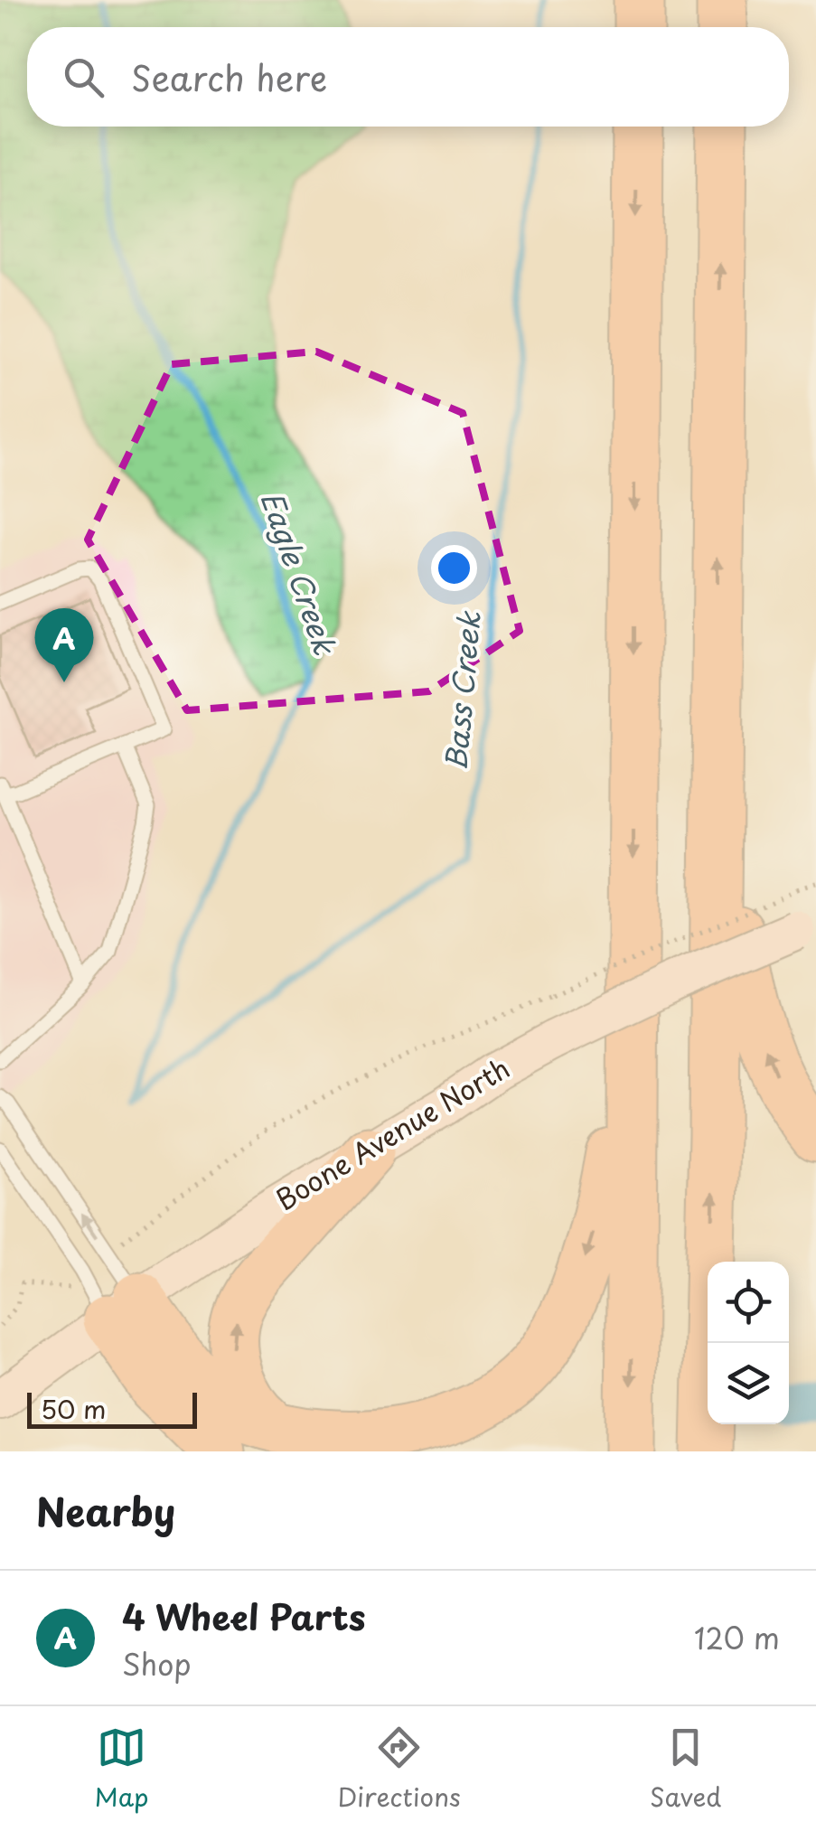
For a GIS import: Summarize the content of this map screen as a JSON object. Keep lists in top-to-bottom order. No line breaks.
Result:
{"streets":{"street":["Boone Avenue North"]},"water":["Eagle Creek","Bass Creek"],"scale_bar":"50 m","page":{"search":"Search here","pins":"A","scale":"50 m","heading":"Nearby","list":[{"mark":"A","name":"4 Wheel Parts","note":"Shop","value":"120 m"}],"nav":["Map","Directions","Saved"]}}
